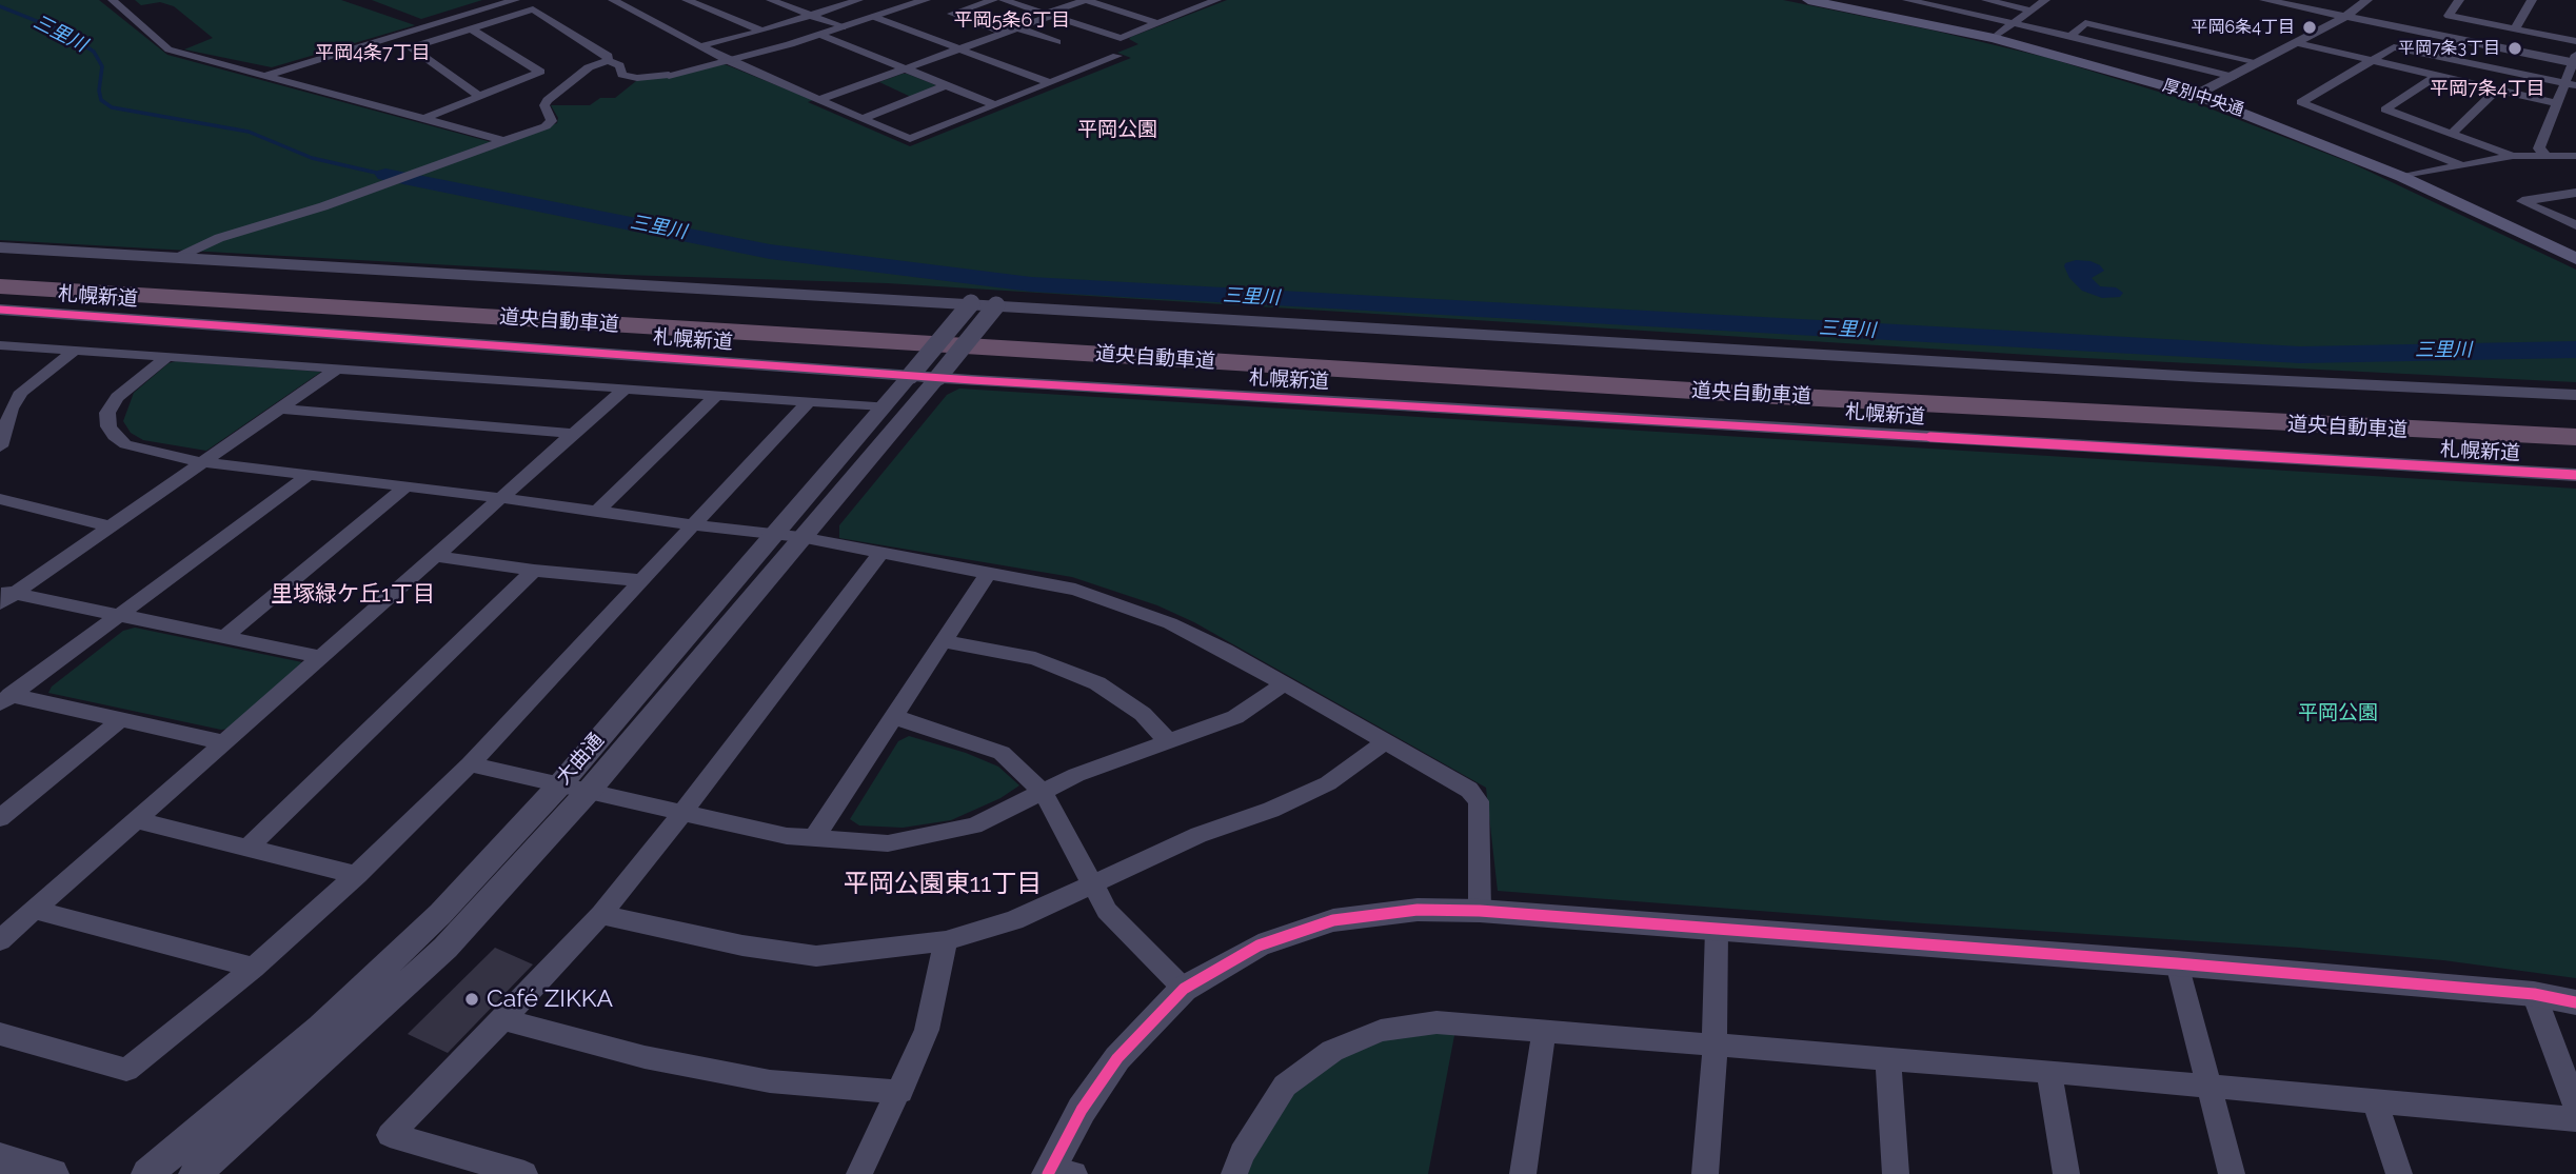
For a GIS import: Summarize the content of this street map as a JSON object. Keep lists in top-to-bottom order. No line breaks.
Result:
{"streets":{"highway":["道央自動車道"],"main road":["厚別中央通"],"street":["札幌新道","大曲通"]},"crossings":[["札幌新道","大曲通"]],"districts":["平岡5条6丁目","平岡4条7丁目","平岡7条4丁目","平岡公園","里塚緑ケ丘1丁目","平岡公園東11丁目"],"water":["三里川"],"parks":["平岡公園"],"places":["平岡6条4丁目","平岡7条3丁目","Café ZIKKA"]}
